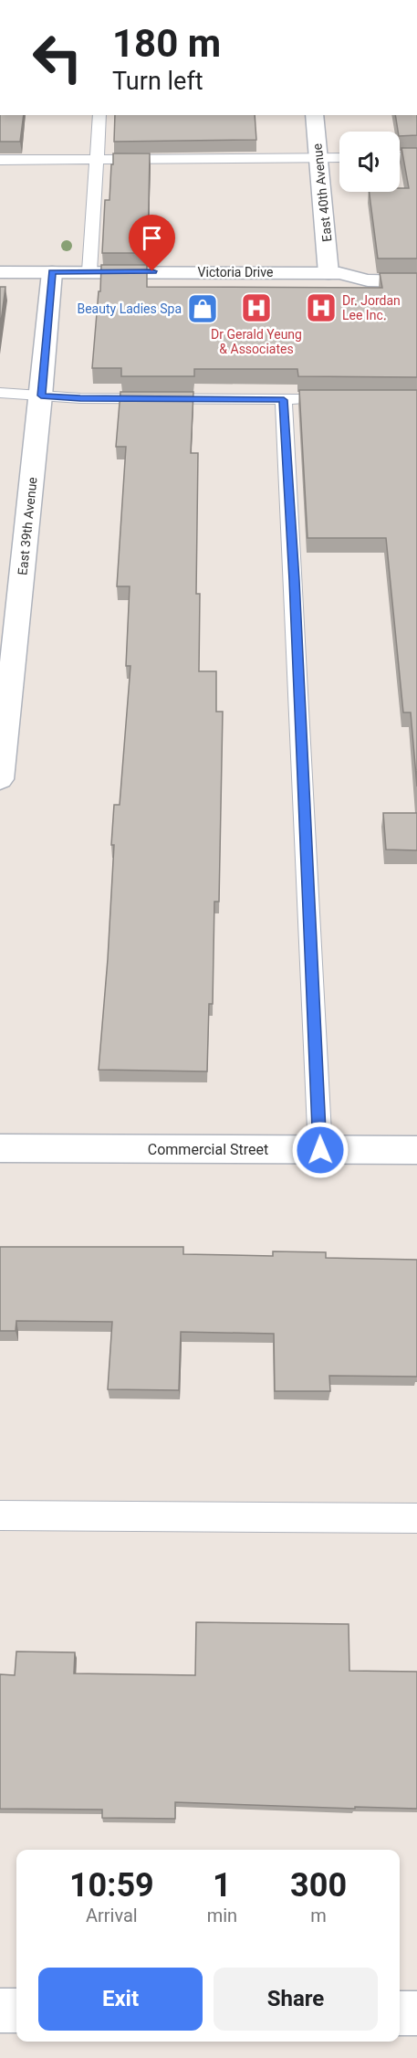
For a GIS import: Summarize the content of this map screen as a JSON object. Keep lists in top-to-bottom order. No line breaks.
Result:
{"streets":{"street":["East 40th Avenue","Victoria Drive","East 39th Avenue","Commercial Street"]},"crossings":[["East 40th Avenue","Victoria Drive"],["Victoria Drive","East 39th Avenue"]],"places":{"hospital":["Dr Gerald Yeung & Associates","Dr. Jordan Lee Inc."],"shop":["Beauty Ladies Spa"]},"page":{"turn":["180 m","Turn left"],"eta":["10:59","Arrival","1","min","300","m"],"buttons":["Exit","Share"]}}
